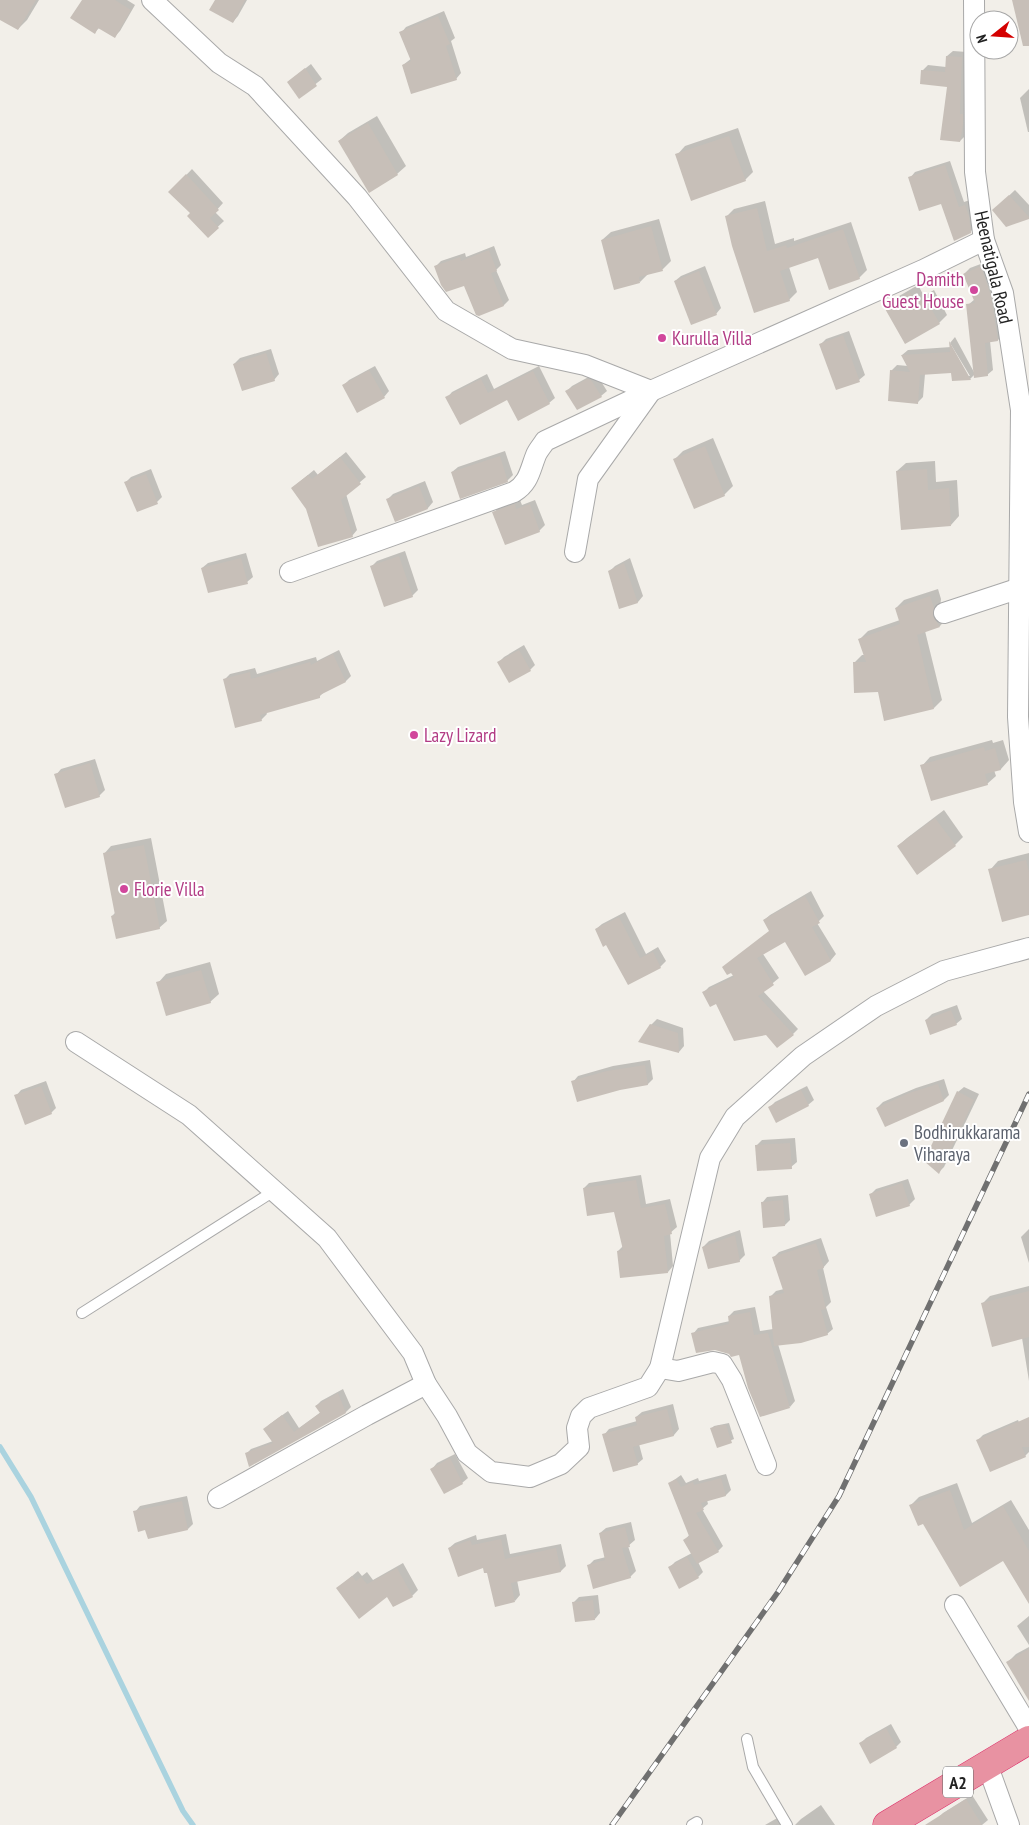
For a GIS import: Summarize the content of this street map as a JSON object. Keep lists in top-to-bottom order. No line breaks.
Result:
{"streets":{"highway":["A2"],"street":["Heenatigala Road"]},"places":["Damith Guest House","Kurulla Villa","Lazy Lizard","Florie Villa","Bodhirukkarama Viharaya"],"north":"left"}
